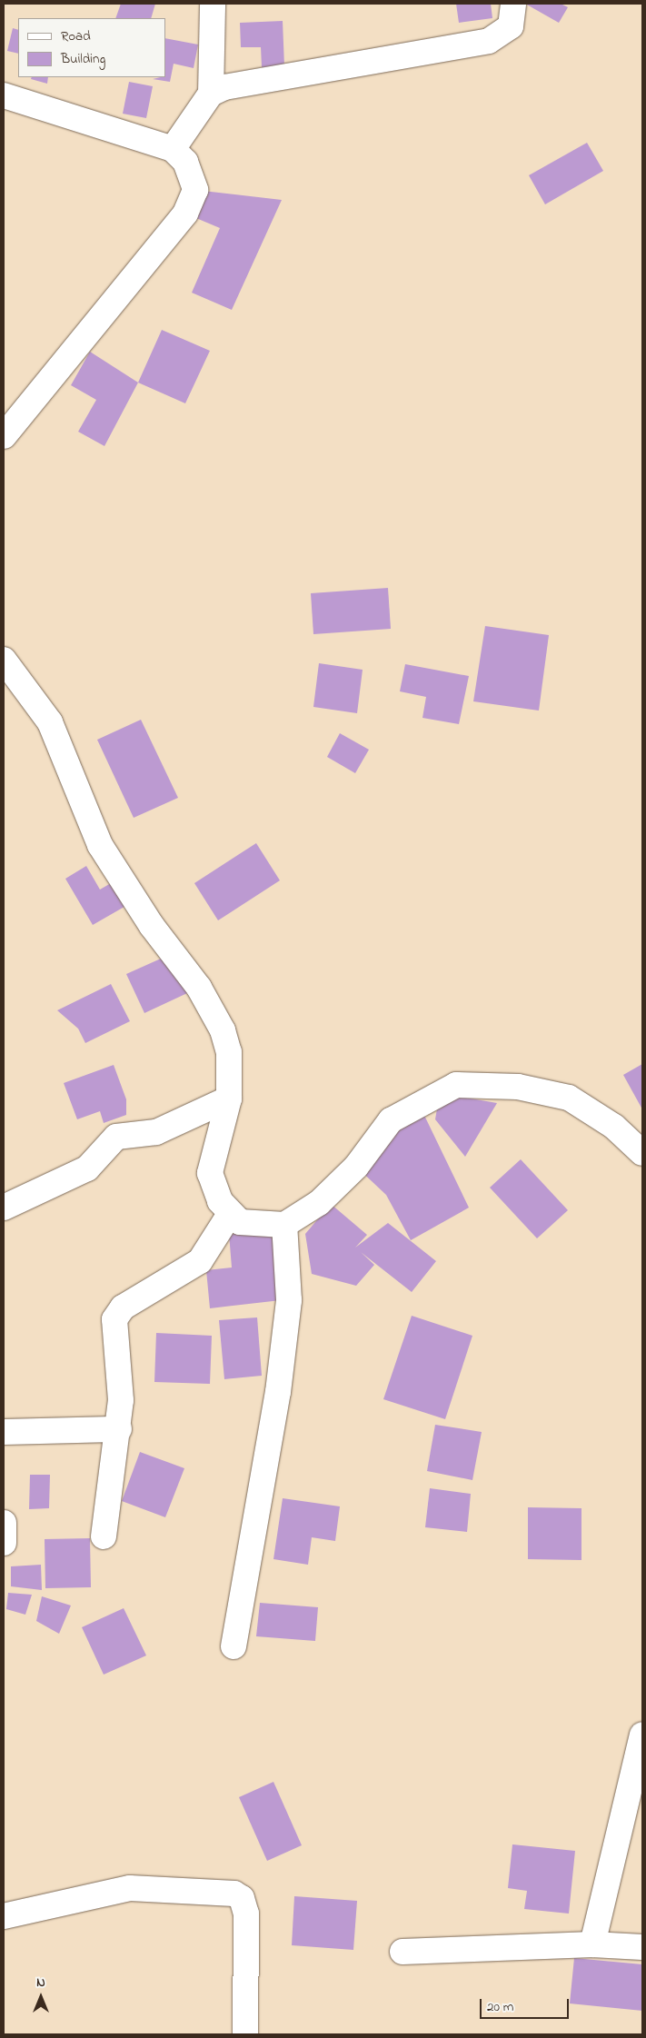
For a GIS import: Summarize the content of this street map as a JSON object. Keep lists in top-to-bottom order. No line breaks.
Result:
{"legend":["Road","Building"],"scale_bar":"20 m","north":"top"}
